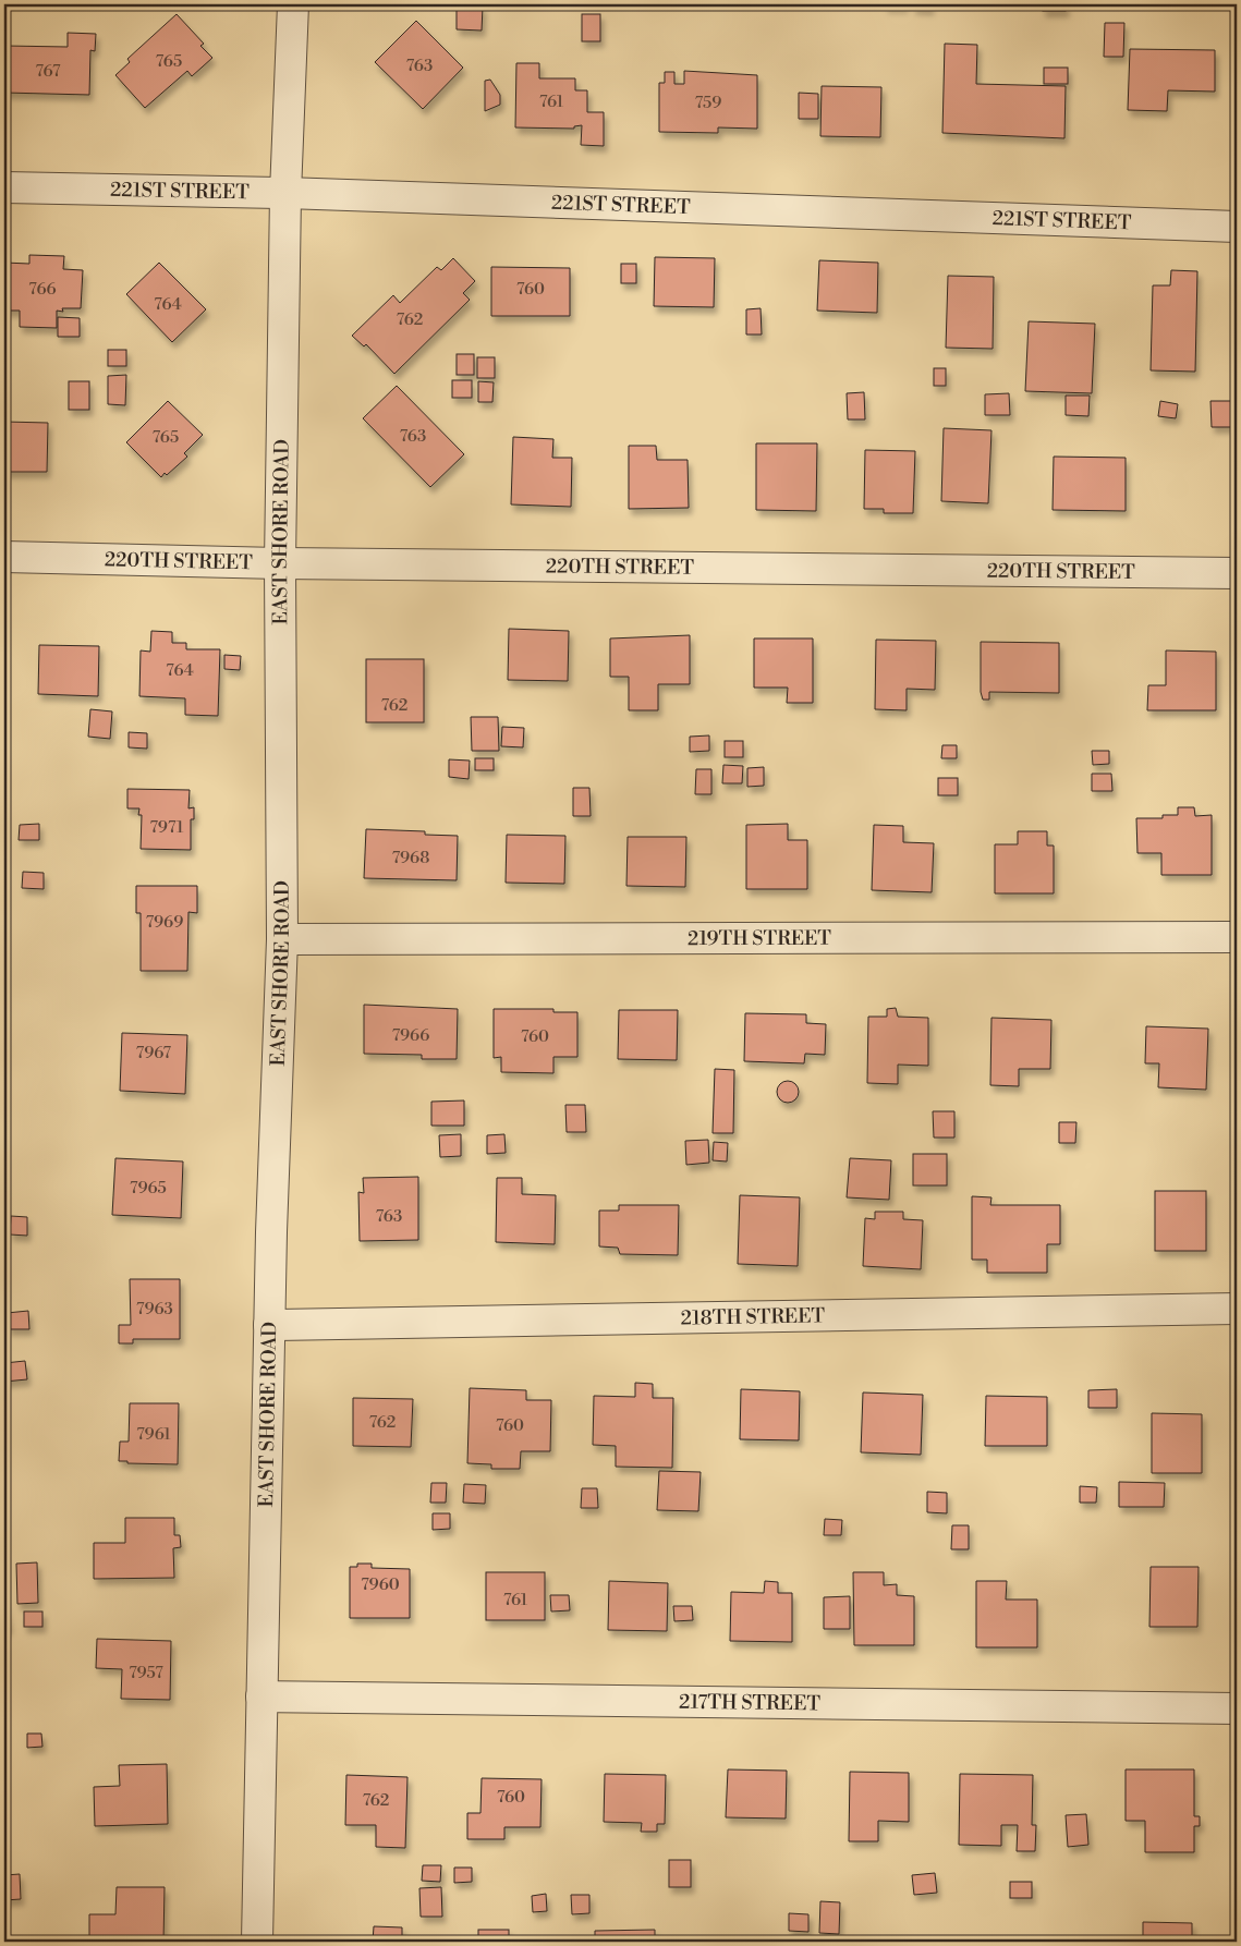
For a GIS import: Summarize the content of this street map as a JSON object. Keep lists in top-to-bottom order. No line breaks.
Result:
{"streets":{"street":["221ST STREET","EAST SHORE ROAD","220TH STREET","219TH STREET","218TH STREET","217TH STREET"]},"crossings":[["221ST STREET","EAST SHORE ROAD"],["EAST SHORE ROAD","220TH STREET"],["EAST SHORE ROAD","219TH STREET"],["EAST SHORE ROAD","218TH STREET"],["EAST SHORE ROAD","217TH STREET"]],"house_numbers":["765","763","767","761","759","766","760","764","762","763","765","764","762","7971","7968","7969","7966","760","7967","7965","763","7963","762","760","7961","7960","761","7957","760","762"]}
